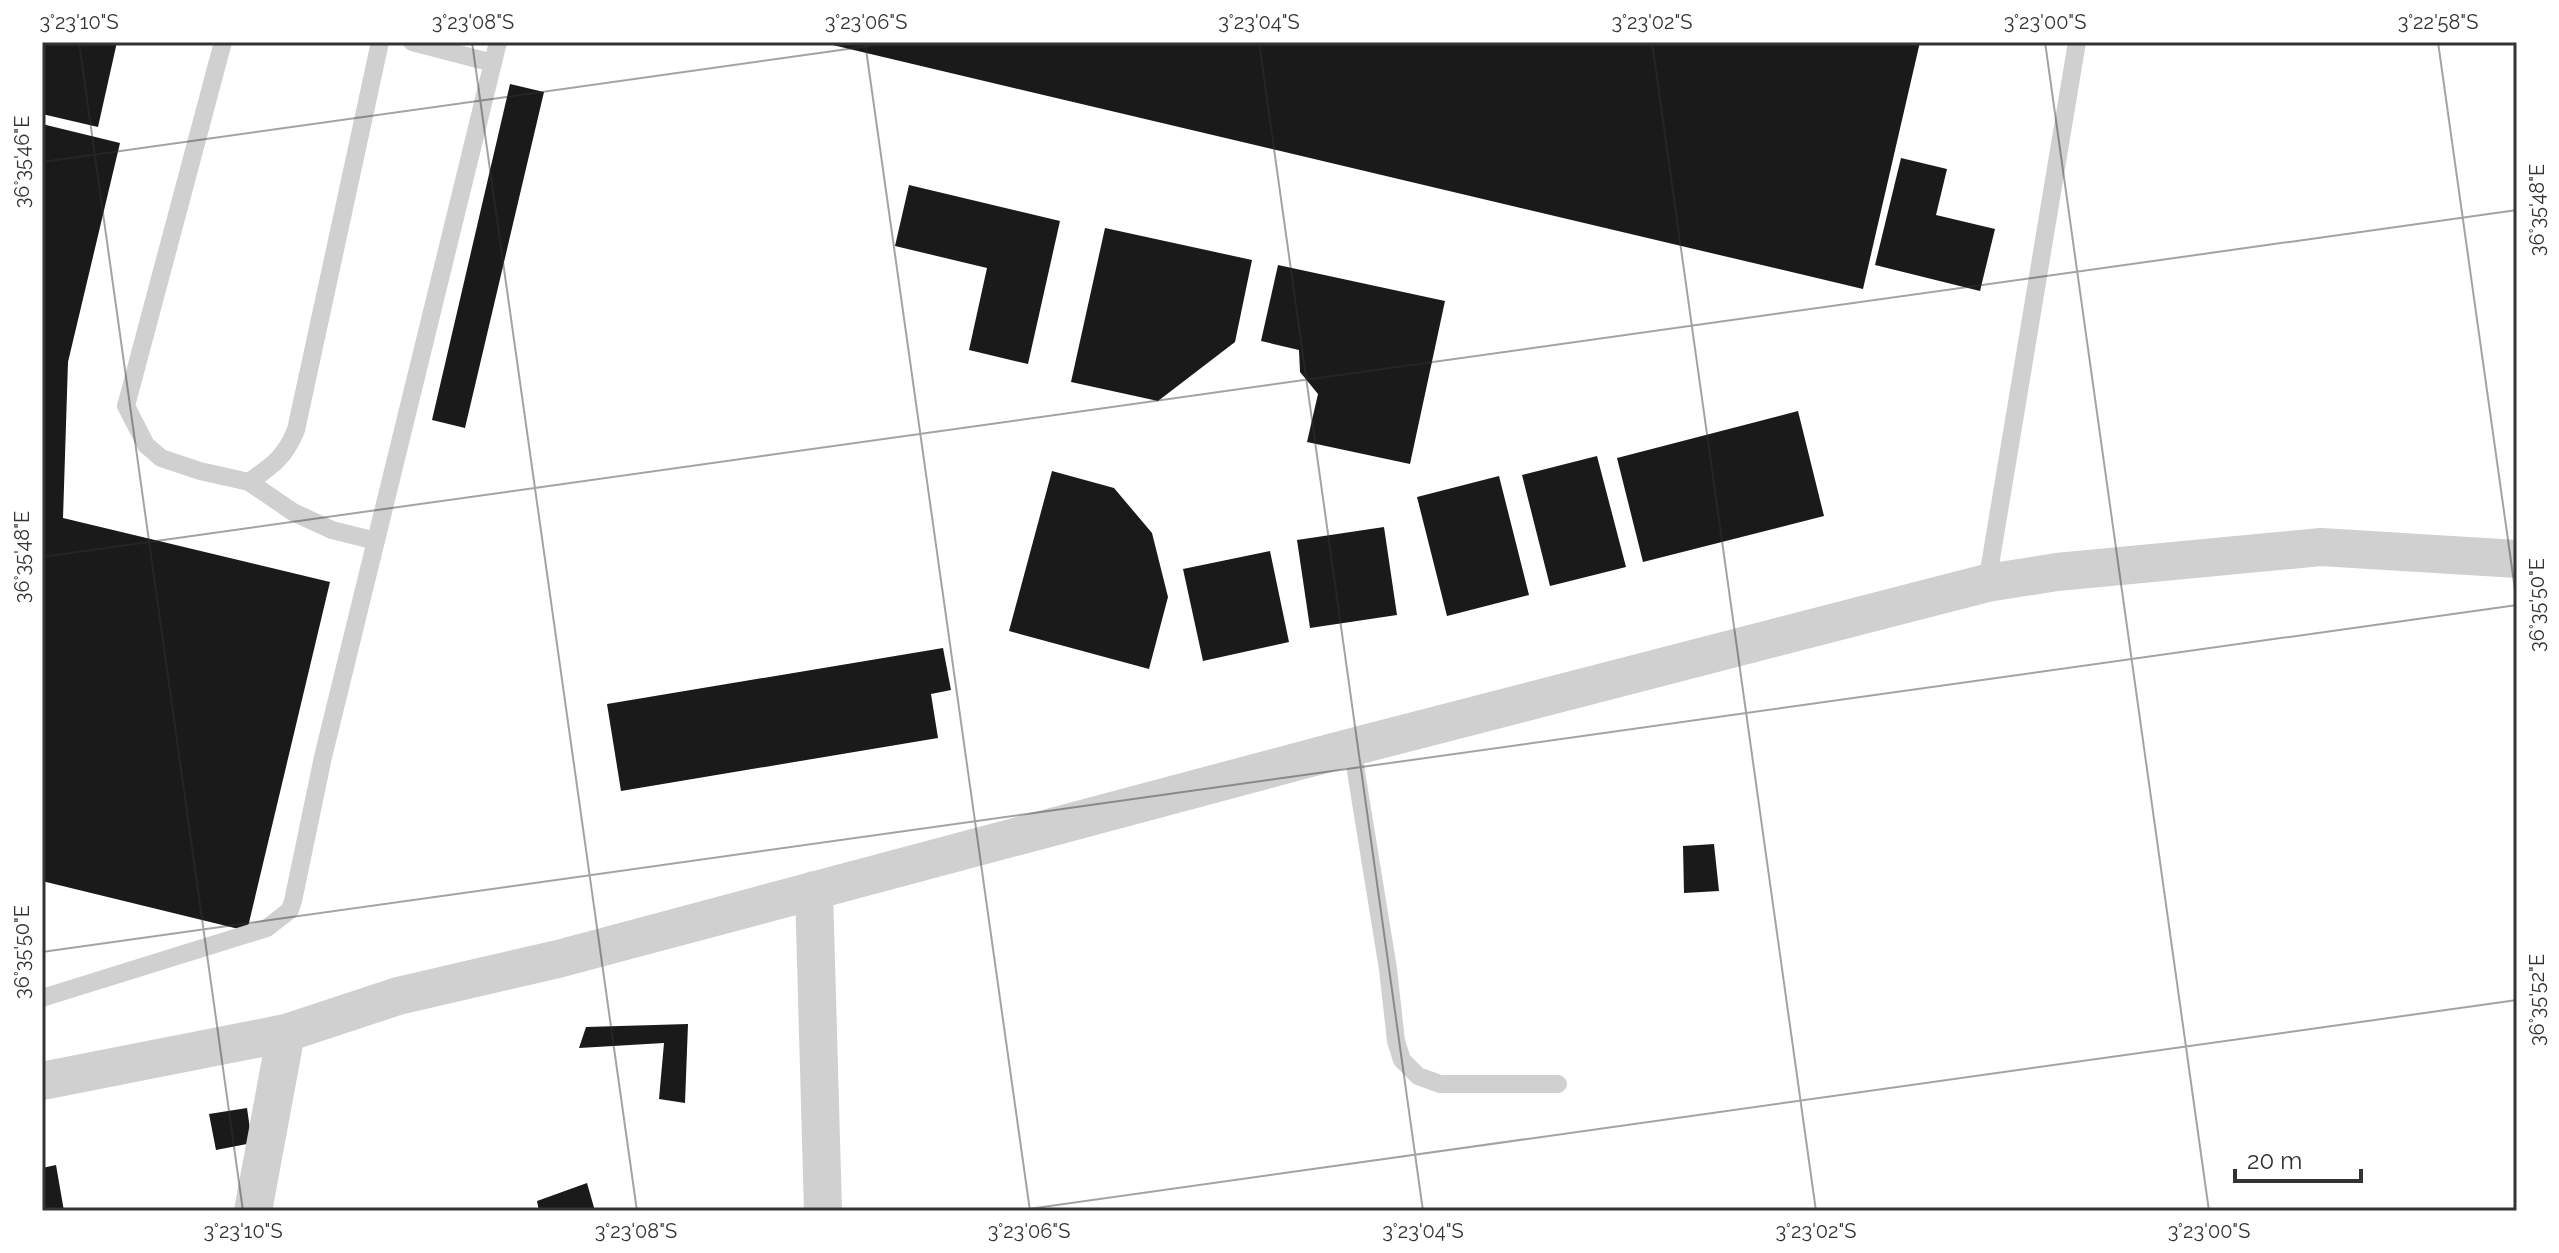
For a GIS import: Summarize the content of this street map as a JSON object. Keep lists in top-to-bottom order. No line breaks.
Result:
{"scale_bar":"20 m","coordinates":["3°23'10\"S","3°23'08\"S","3°23'06\"S","3°23'04\"S","3°23'02\"S","3°23'00\"S","3°22'58\"S","36°35'46\"E","36°35'48\"E","36°35'50\"E","36°35'52\"E"]}
